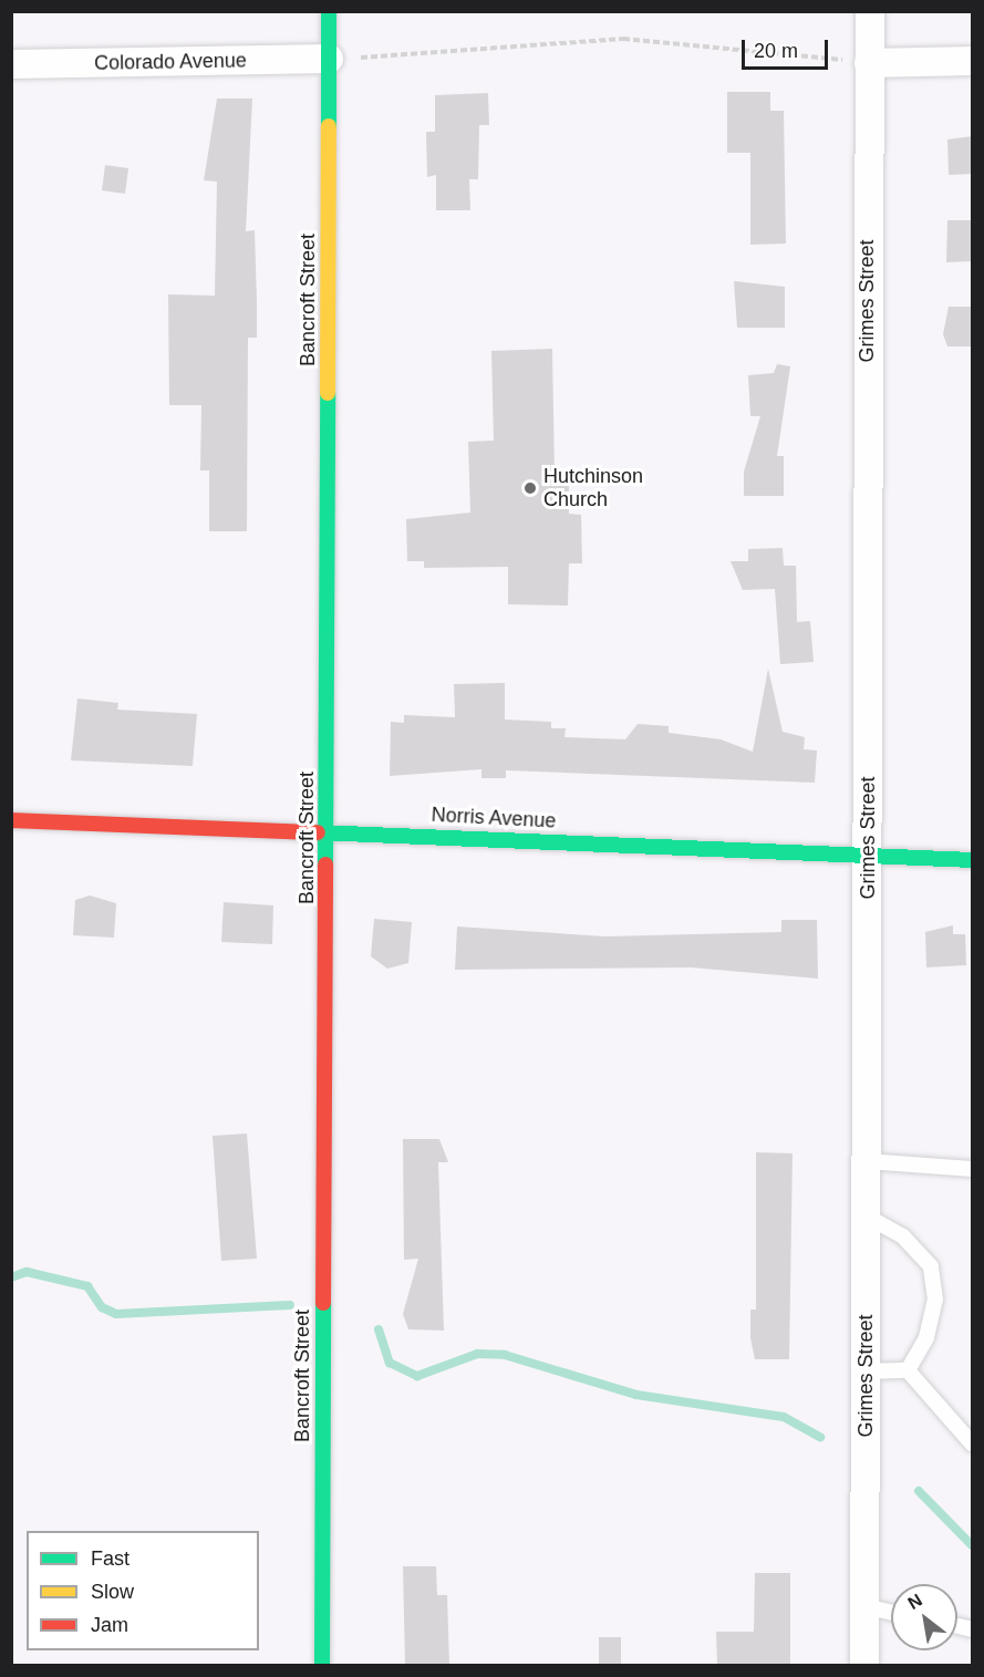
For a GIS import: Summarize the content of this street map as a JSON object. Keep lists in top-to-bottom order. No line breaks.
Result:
{"streets":{"street":["Colorado Avenue","Bancroft Street","Grimes Street","Norris Avenue"]},"crossings":[["Colorado Avenue","Bancroft Street"],["Bancroft Street","Norris Avenue"],["Grimes Street","Norris Avenue"]],"places":["Hutchinson Church"],"legend":["Fast","Slow","Jam"],"scale_bar":"20 m","north":"top left"}
